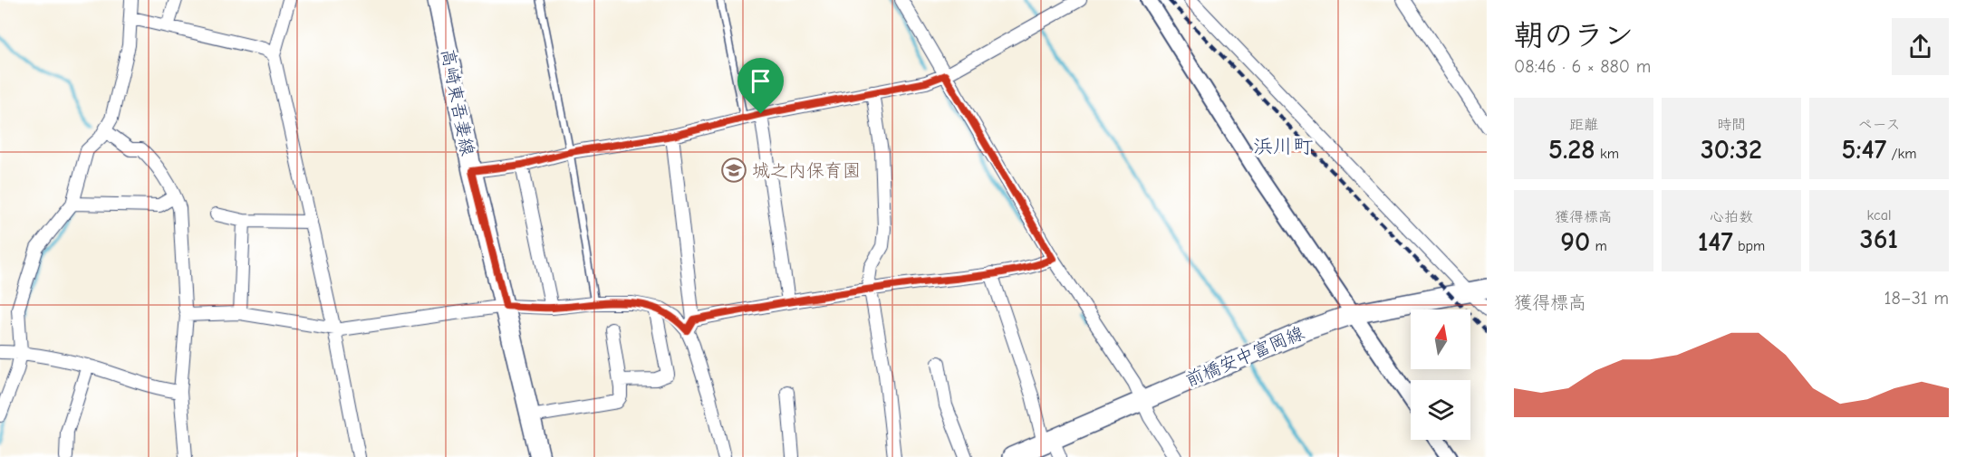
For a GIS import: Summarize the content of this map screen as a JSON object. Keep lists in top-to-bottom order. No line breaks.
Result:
{"streets":{"main road":["高崎東吾妻線","前橋安中富岡線"]},"districts":["浜川町"],"places":{"school or university":["城之内保育園"]},"north":"top","page":{"heading":["朝のラン","08:46 · 6 × 880 m"],"stats":[["距離","5.28 km"],["時間","30:32"],["ペース","5:47 /km"],["獲得標高","90 m"],["心拍数","147 bpm"],["kcal","361"]],"chart":["獲得標高","18–31 m"]}}
